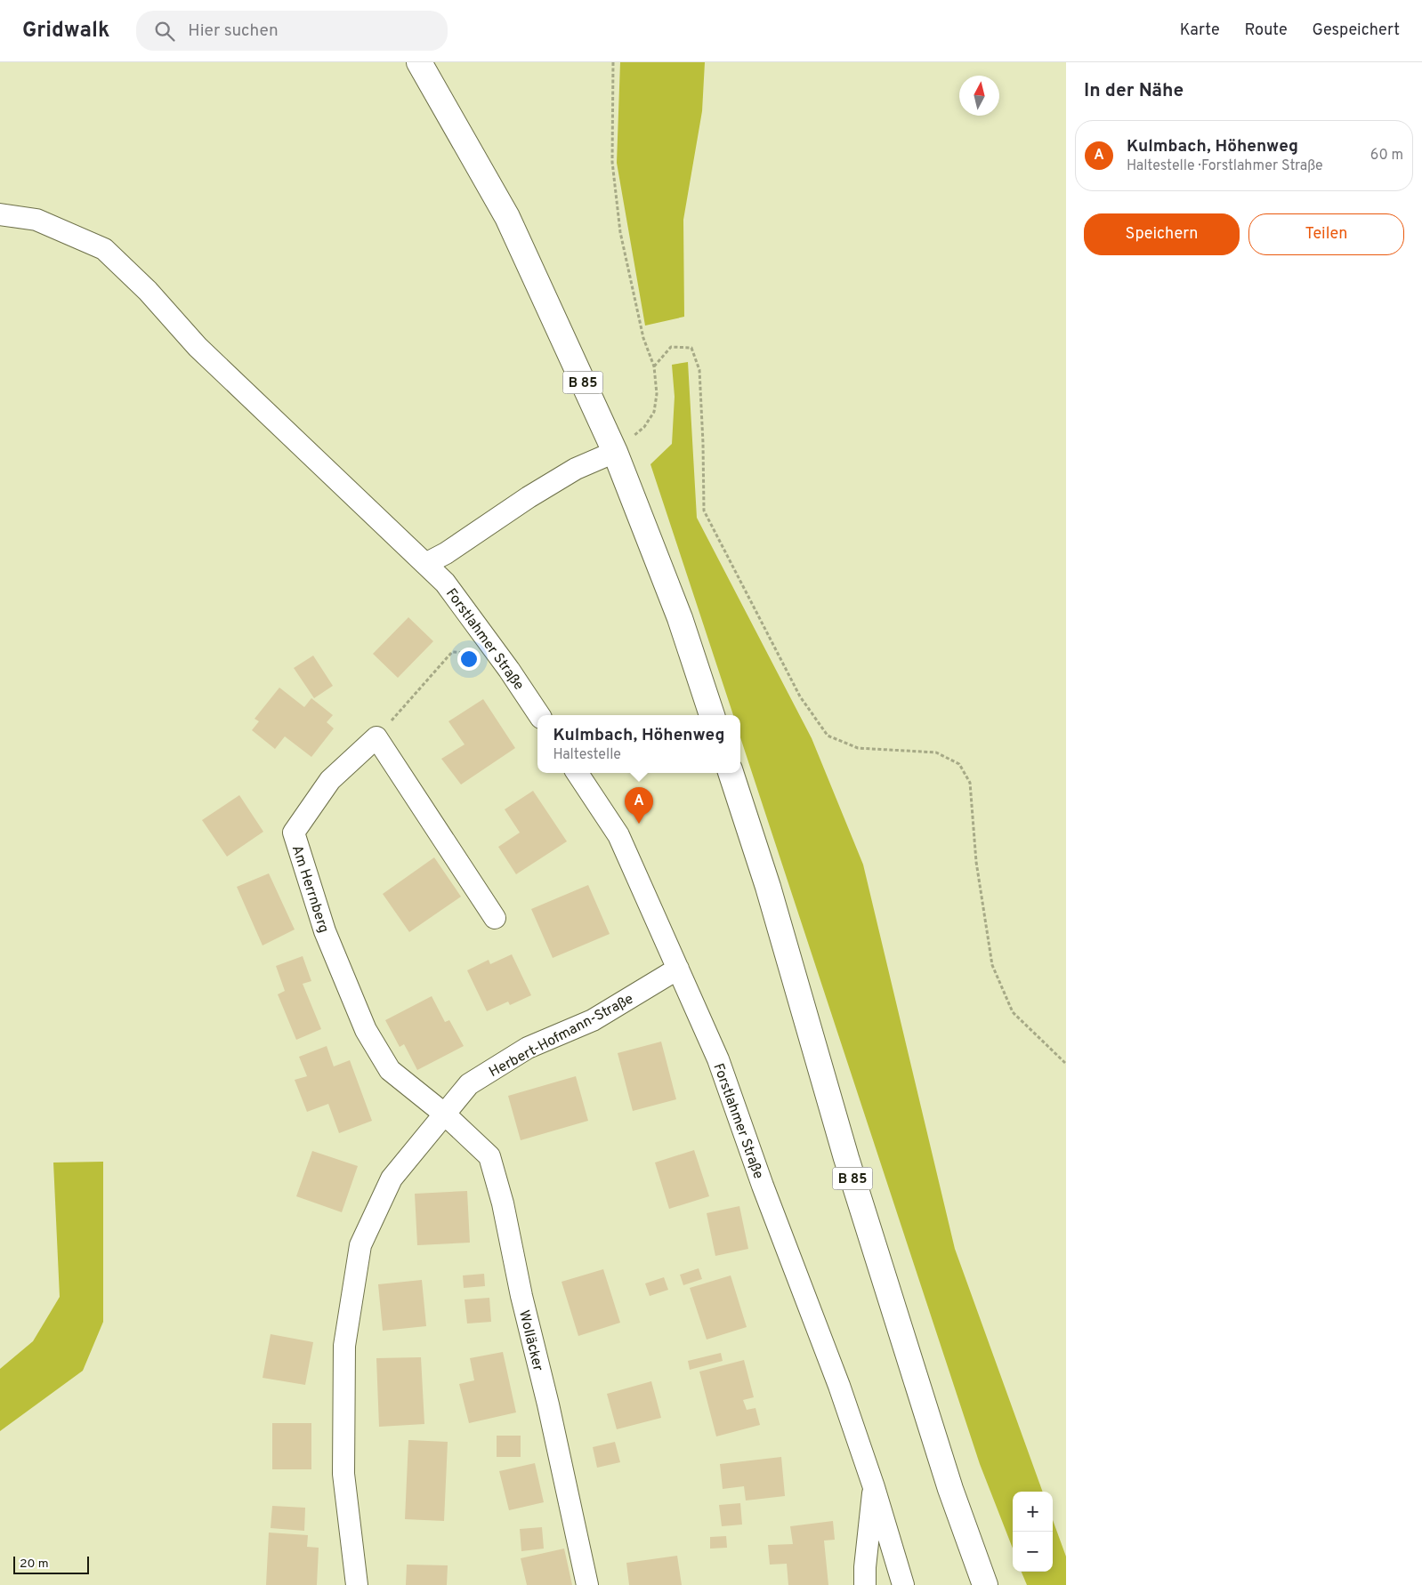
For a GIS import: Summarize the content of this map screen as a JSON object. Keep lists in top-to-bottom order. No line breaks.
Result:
{"streets":{"main road":["B 85"],"street":["Forstlahmer Straße","Am Herrnberg","Herbert-Hofmann-Straße","Wolläcker"]},"crossings":[["Forstlahmer Straße","Herbert-Hofmann-Straße"],["Am Herrnberg","Herbert-Hofmann-Straße"],["Am Herrnberg","Wolläcker"],["Herbert-Hofmann-Straße","Wolläcker"]],"scale_bar":"20 m","north":"top","page":{"header":"Gridwalk","search":"Hier suchen","nav":["Karte","Route","Gespeichert"],"heading":"In der Nähe","list":[{"mark":"A","name":"Kulmbach, Höhenweg","note":"Haltestelle · Forstlahmer Straße","value":"60 m"}],"buttons":["Speichern","Teilen"],"popup":["Kulmbach, Höhenweg","Haltestelle"],"pins":"A","map_buttons":["+","−"],"scale":"20 m"}}
